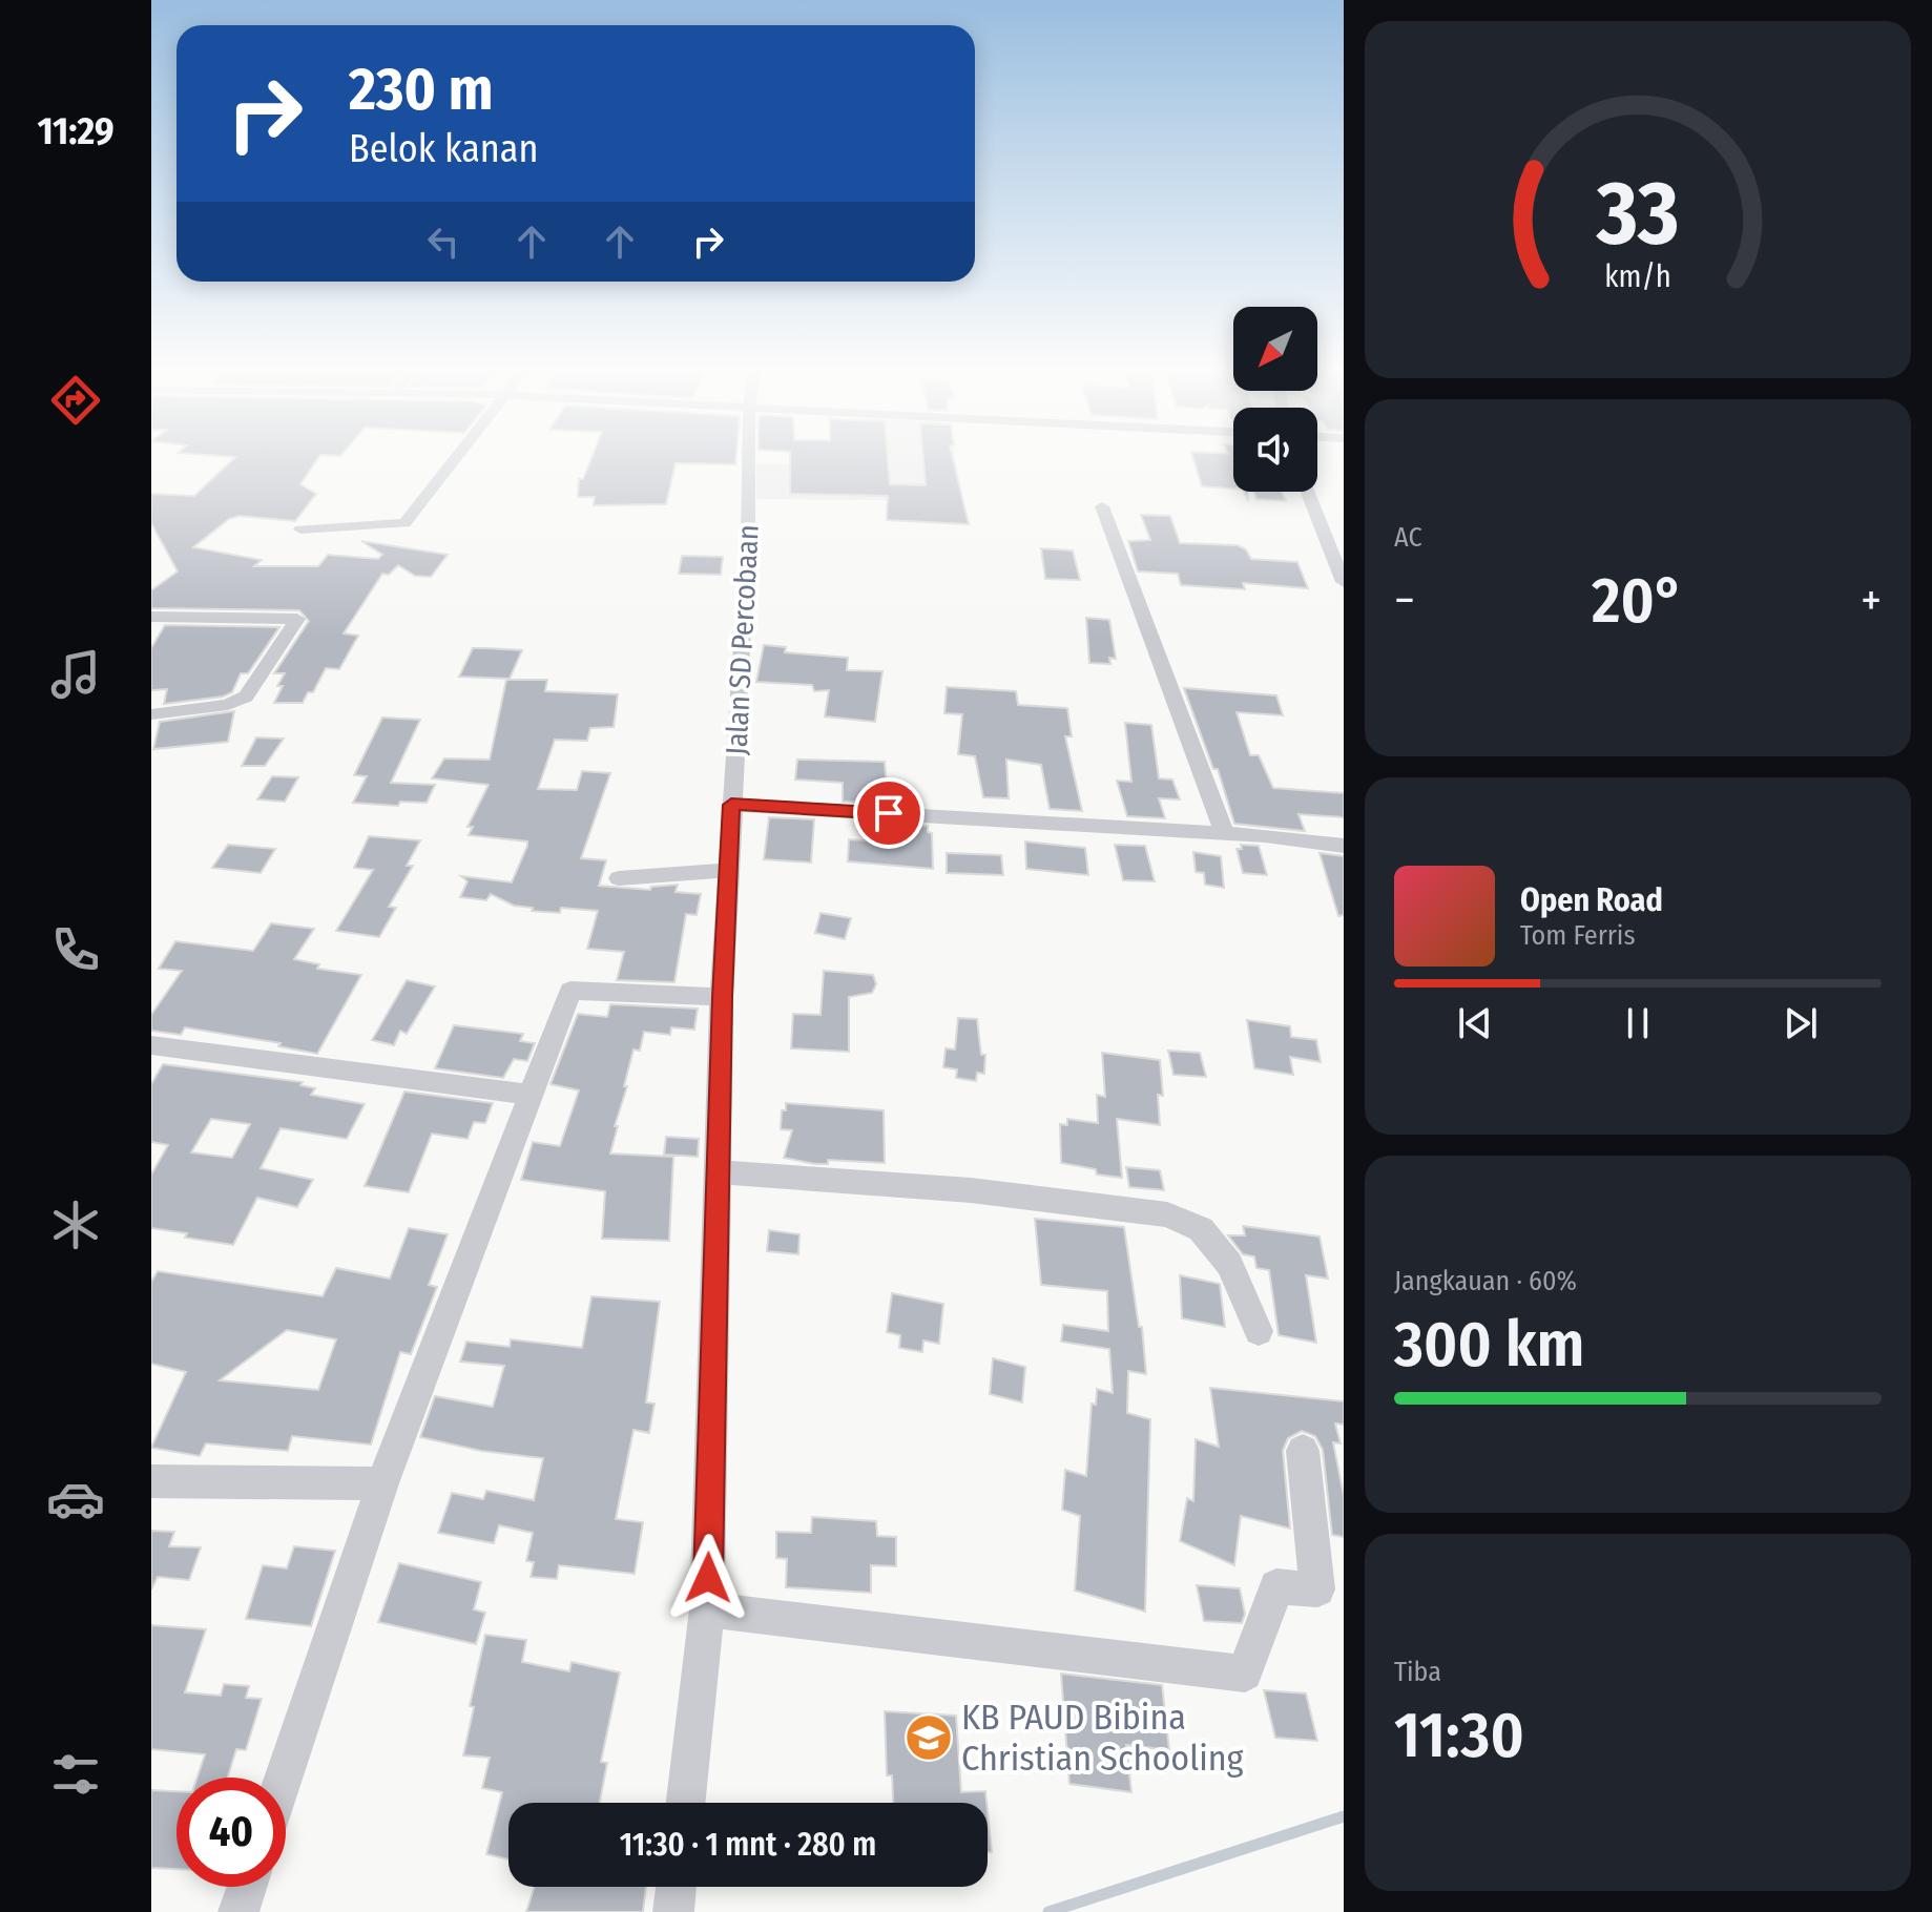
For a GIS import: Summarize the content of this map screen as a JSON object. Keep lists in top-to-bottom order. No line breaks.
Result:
{"streets":{"street":["Jalan SD Percobaan"]},"places":{"school or university":["KB PAUD Bibina Christian Schooling"]},"north":"bottom left","page":{"tabs":"11:29","turn":["230 m","Belok kanan"],"tile":["AC",["Jangkauan · 60%","300 km"],["Tiba","11:30"]],"heat":["−","20°","+"],"song":["Open Road","Tom Ferris"],"limit":"40","trip":"11:30 · 1 mnt · 280 m","gauge":["33","km/h"]}}
